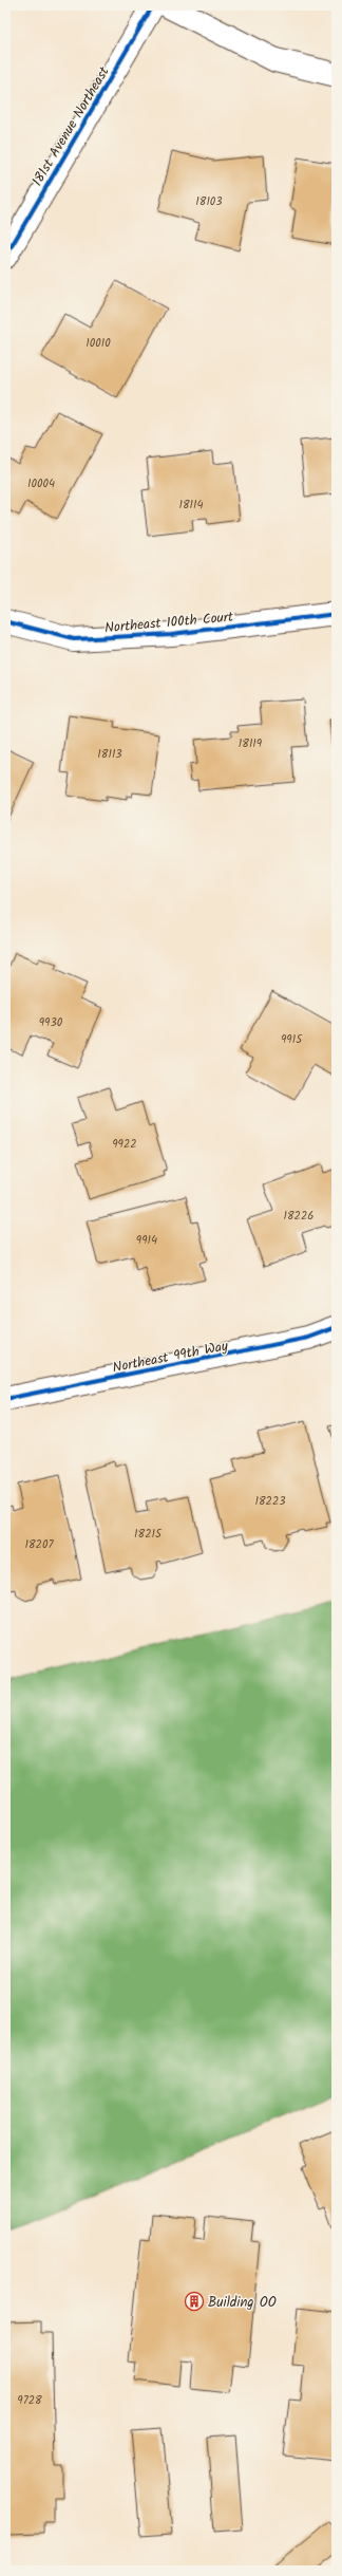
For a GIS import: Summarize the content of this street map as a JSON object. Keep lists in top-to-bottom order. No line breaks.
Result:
{"streets":{"street":["181st Avenue Northeast","Northeast 100th Court","Northeast 99th Way"]},"places":{"building":["Building OO"]},"house_numbers":["18103","10010","10004","18114","18119","18113","9930","9915","9922","18226","9914","18223","18215","18207","9728"]}
